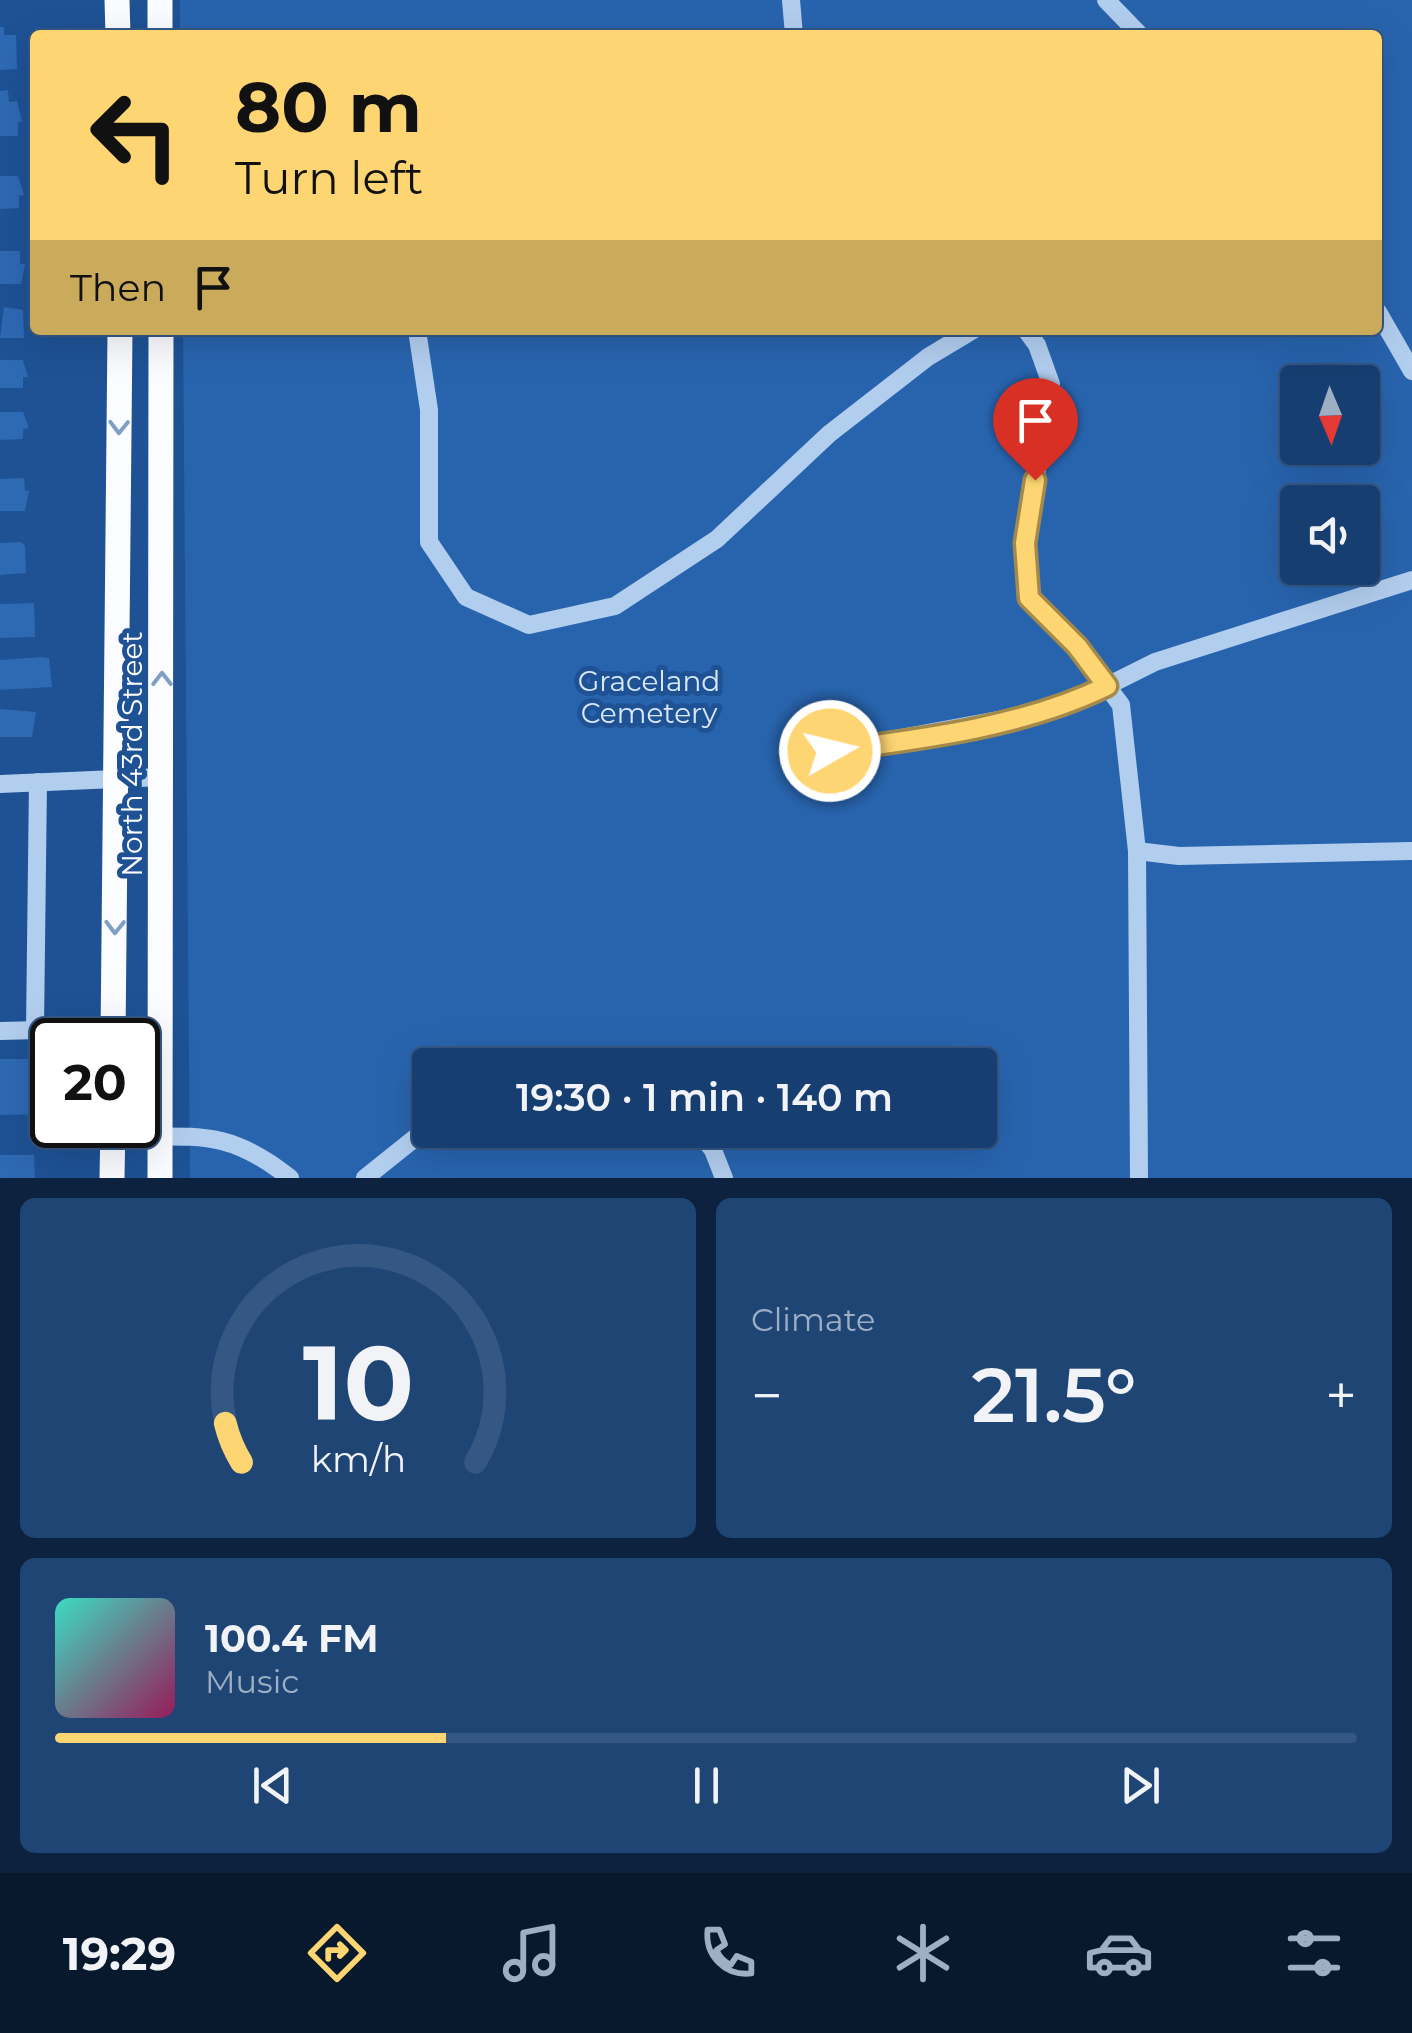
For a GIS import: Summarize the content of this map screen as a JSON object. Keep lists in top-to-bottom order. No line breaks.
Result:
{"streets":{"main road":["North 43rd Street"]},"parks":["Graceland Cemetery"],"north":"bottom","page":{"turn":["80 m","Turn left"],"then":"Then","limit":"20","trip":"19:30 · 1 min · 140 m","tile":"Climate","heat":["−","21.5°","+"],"song":["100.4 FM","Music"],"tabs":"19:29","gauge":["10","km/h"]}}
